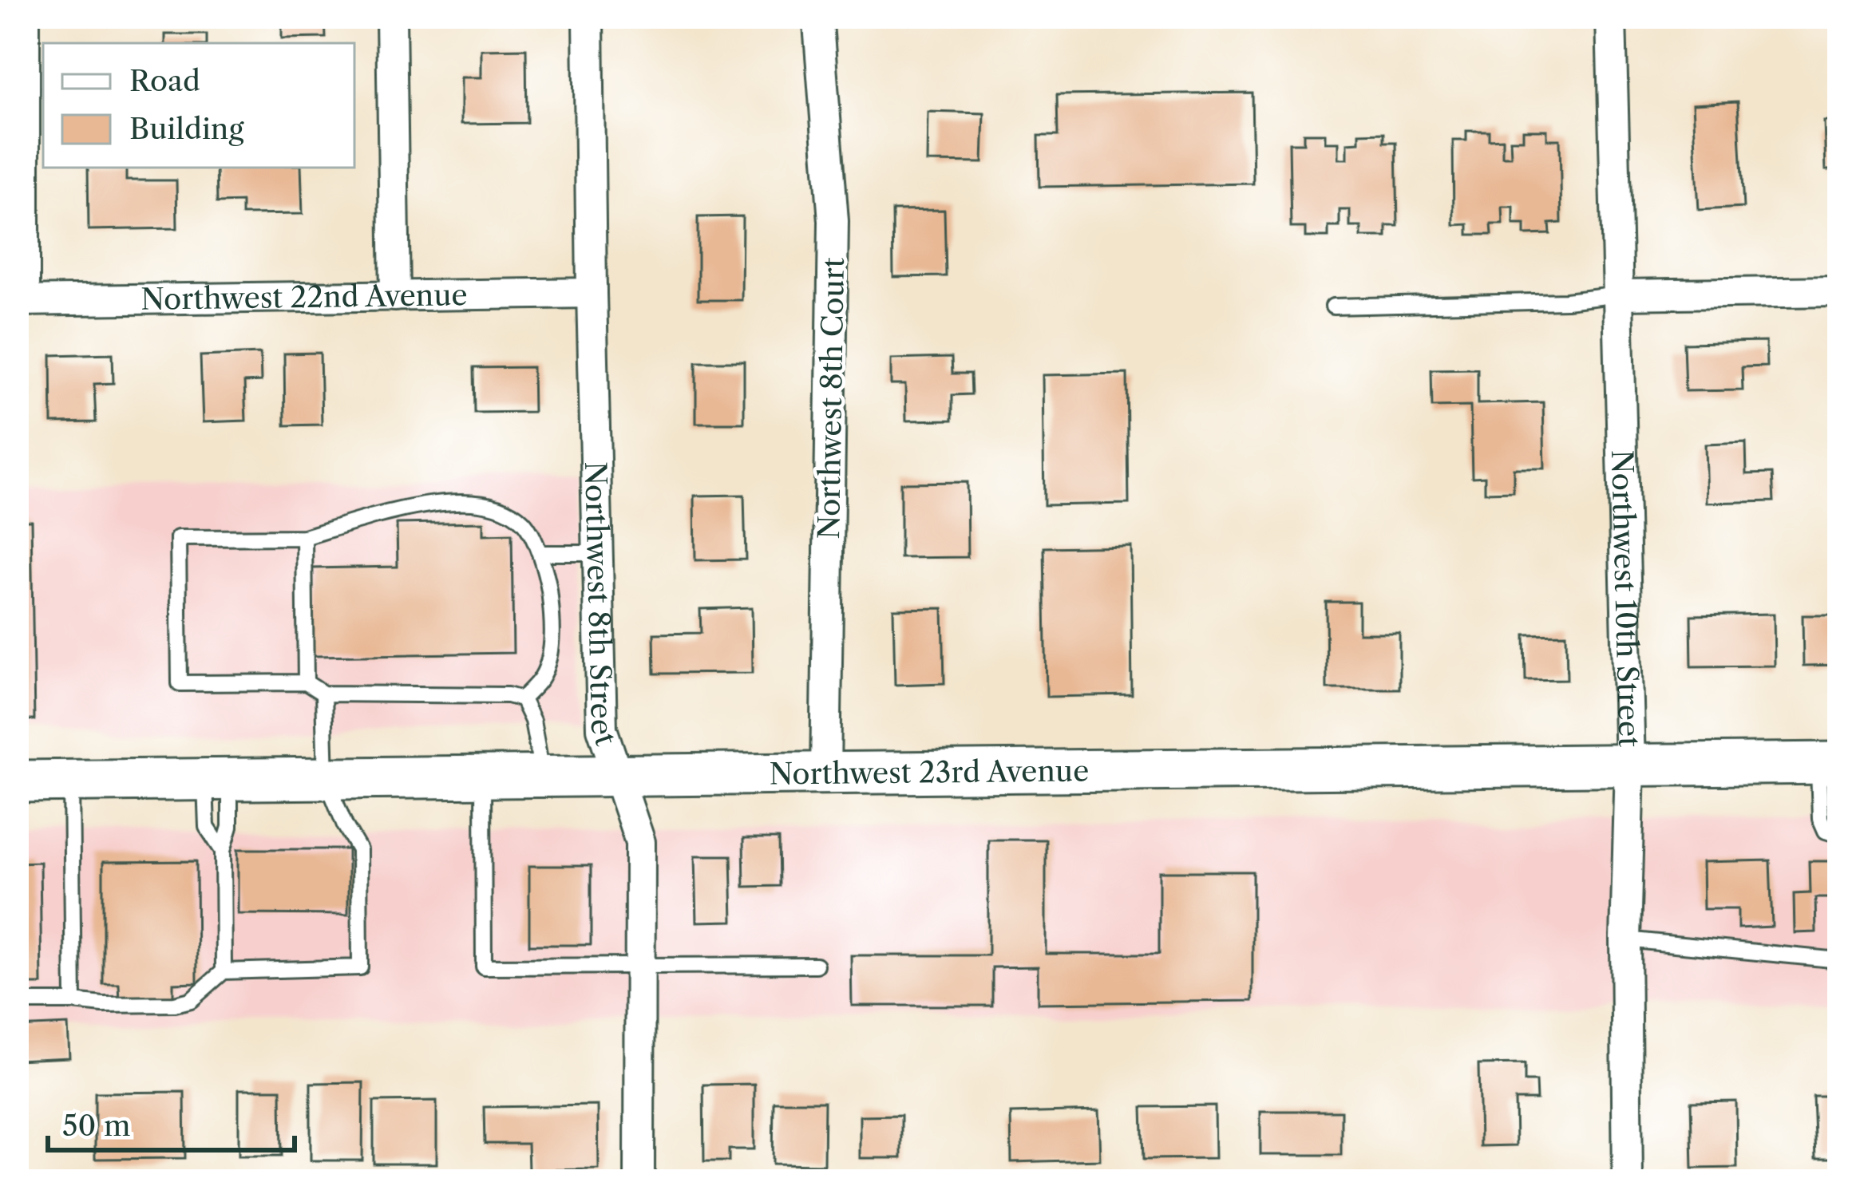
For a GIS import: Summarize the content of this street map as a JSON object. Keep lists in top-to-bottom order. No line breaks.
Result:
{"streets":{"main road":["Northwest 23rd Avenue"],"street":["Northwest 22nd Avenue","Northwest 8th Court","Northwest 10th Street","Northwest 8th Street"]},"crossings":[["Northwest 22nd Avenue","Northwest 8th Street"],["Northwest 8th Court","Northwest 23rd Avenue"],["Northwest 10th Street","Northwest 23rd Avenue"],["Northwest 8th Street","Northwest 23rd Avenue"]],"legend":["Road","Building"],"scale_bar":"50 m"}
